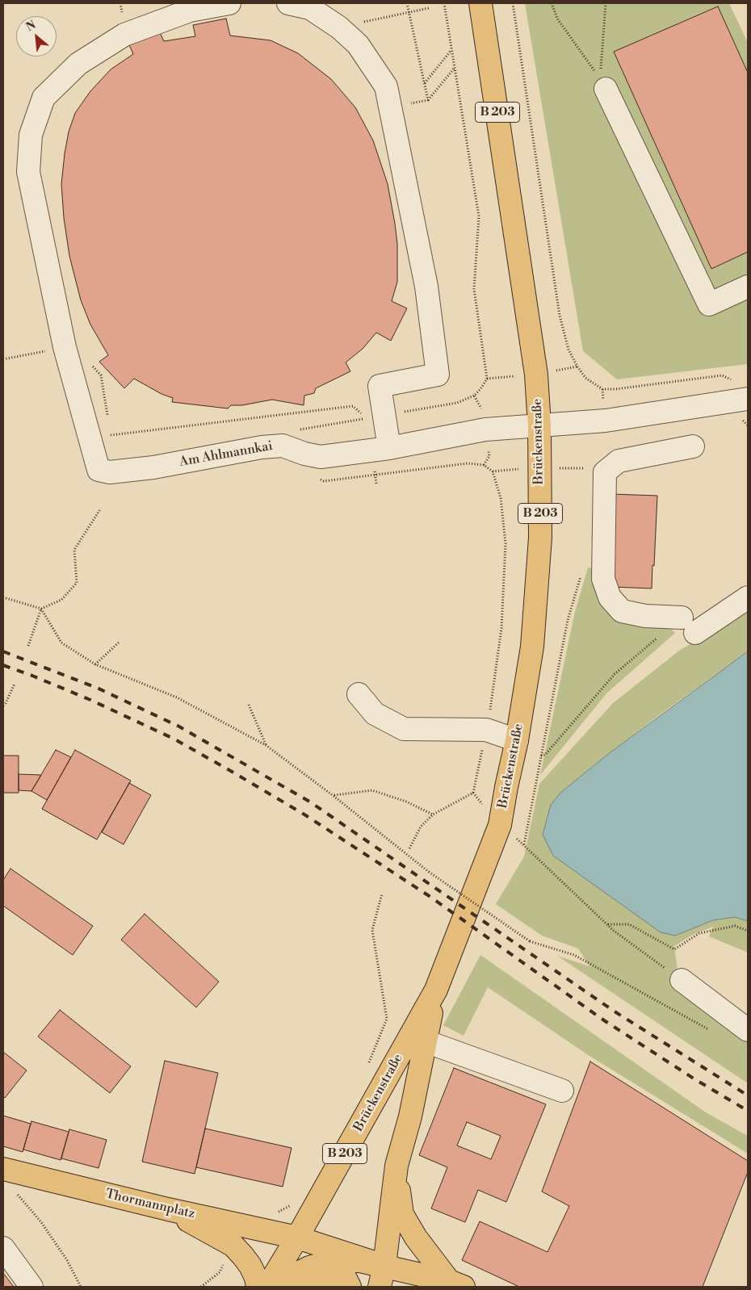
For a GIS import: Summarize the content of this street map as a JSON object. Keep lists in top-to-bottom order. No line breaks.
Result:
{"streets":{"main road":["B 203","Brückenstraße","Thormannplatz"],"street":["Am Ahlmannkai"]},"crossings":[["B 203","Brückenstraße"],["B 203","Thormannplatz"],["Brückenstraße","Am Ahlmannkai"],["Brückenstraße","Thormannplatz"]],"north":"top left"}
